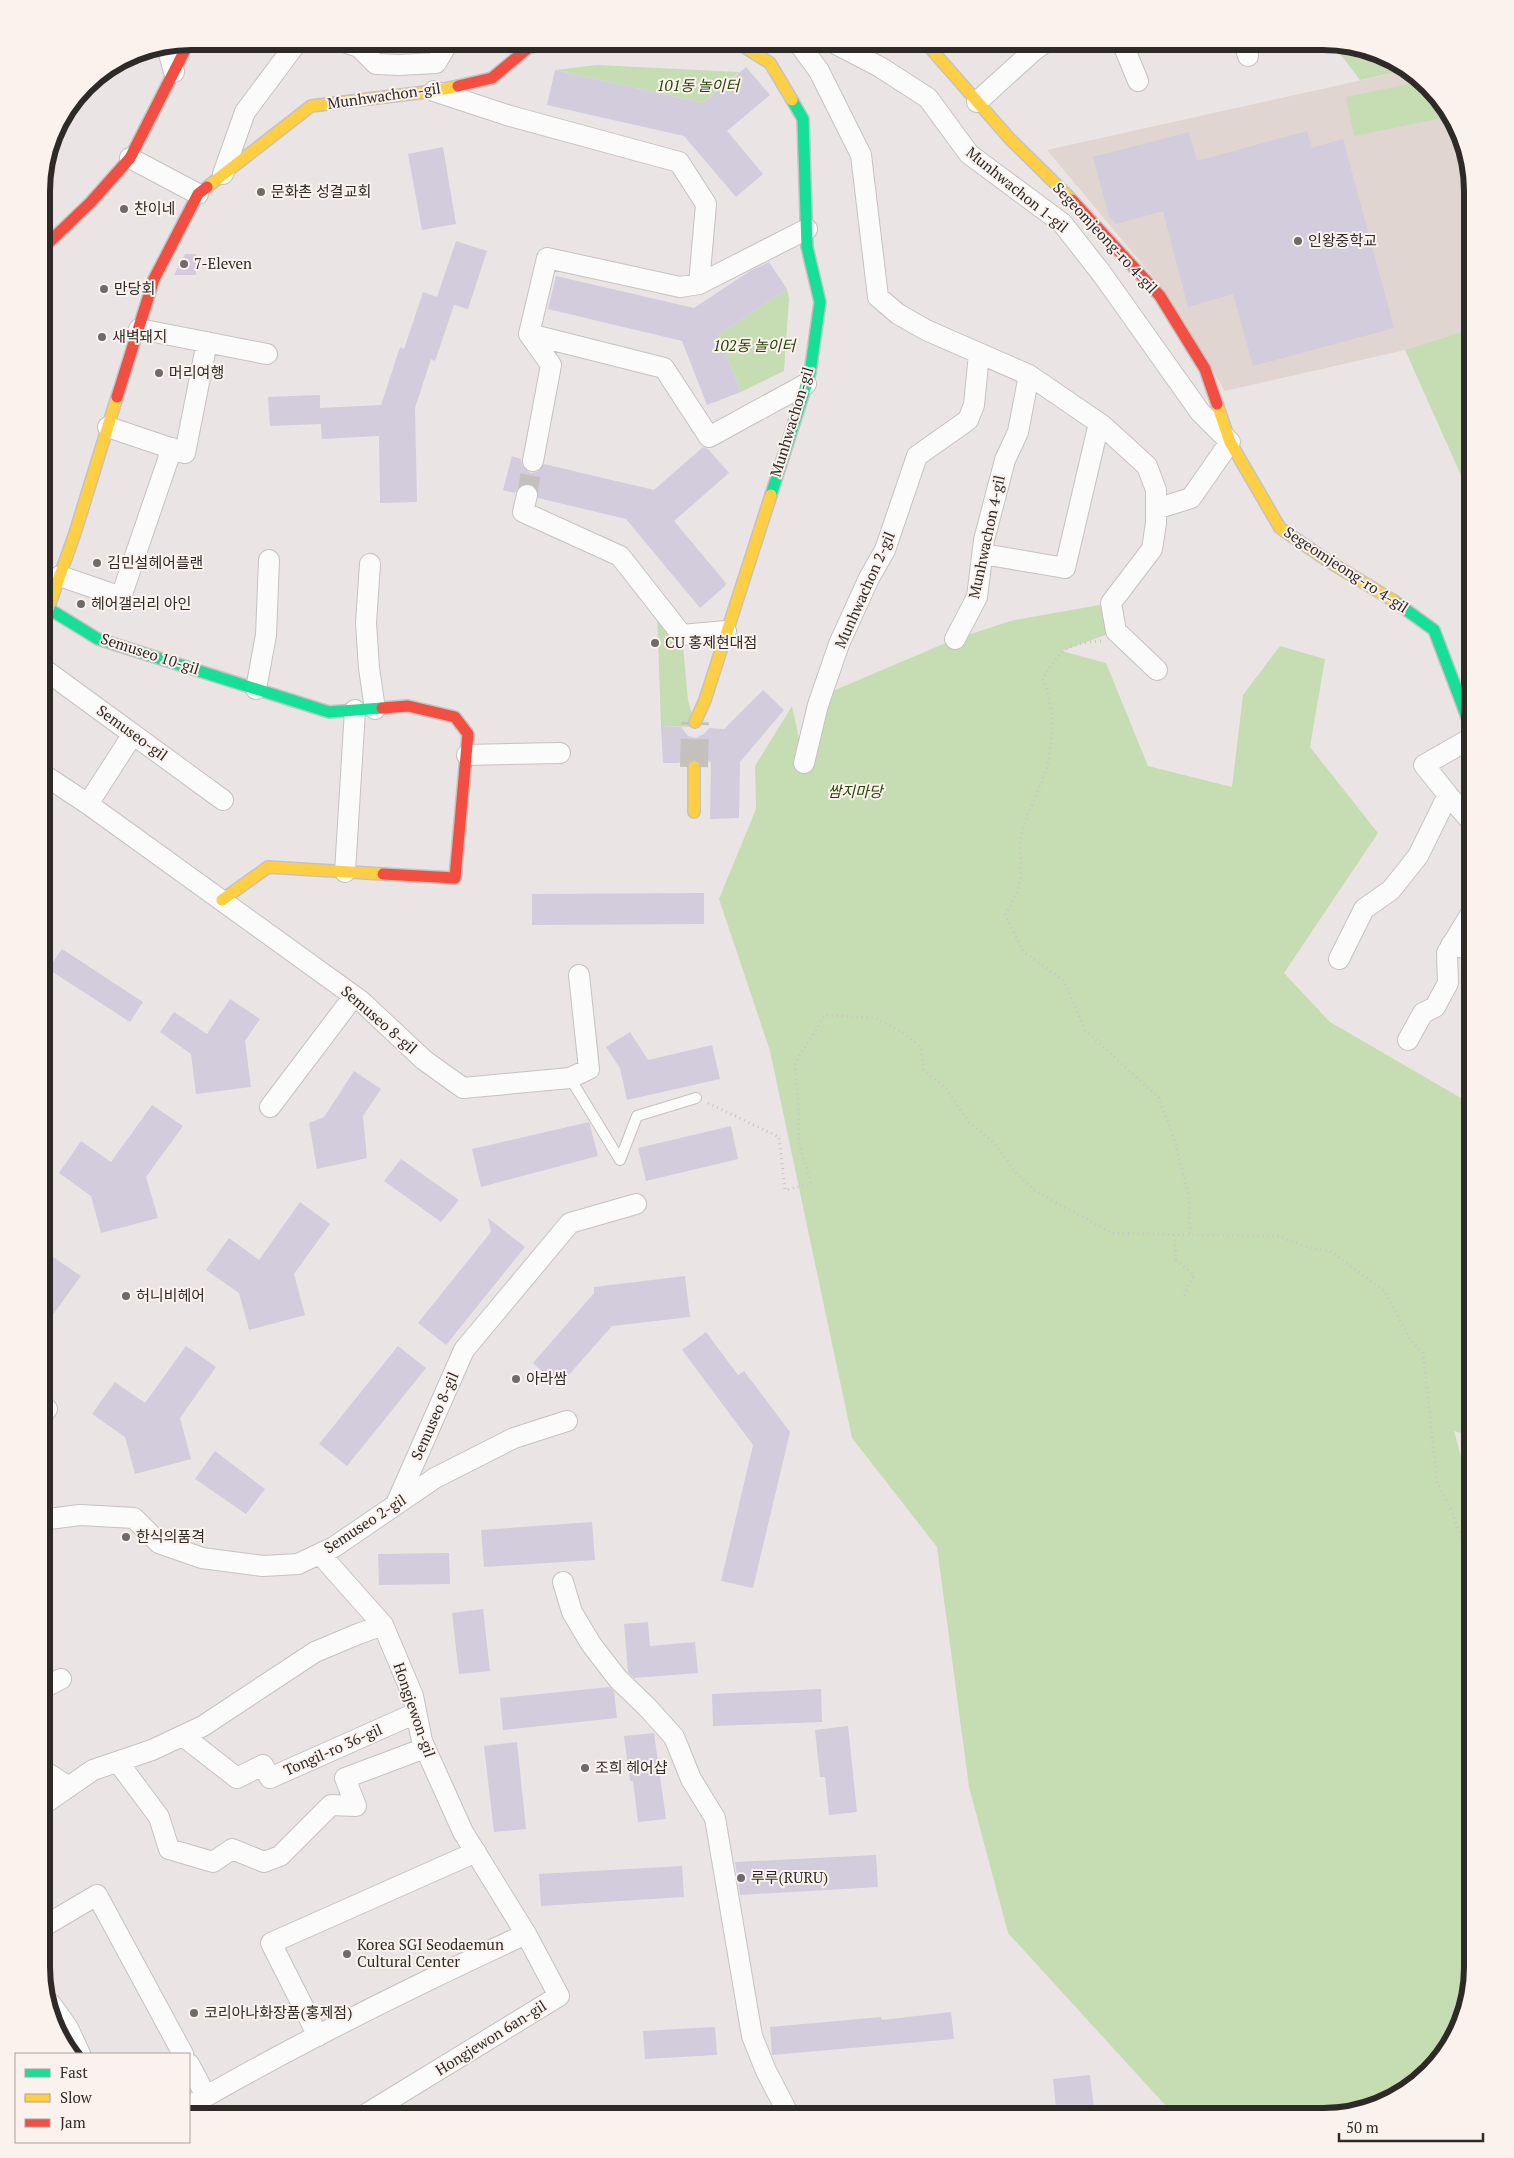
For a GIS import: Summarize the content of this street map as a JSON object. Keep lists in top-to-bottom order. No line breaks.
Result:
{"streets":{"street":["Munhwachon-gil","Munhwachon 1-gil","Segeomjeong-ro 4-gil","Munhwachon 4-gil","Munhwachon 2-gil","Semuseo 10-gil","Semuseo-gil","Semuseo 8-gil","Semuseo 2-gil","Hongjewon-gil","Tongil-ro 36-gil","Hongjewon 6an-gil"]},"crossings":[["Munhwachon 1-gil","Segeomjeong-ro 4-gil"],["Semuseo 10-gil","Semuseo 8-gil"],["Semuseo 8-gil","Semuseo 2-gil"],["Semuseo 2-gil","Hongjewon-gil"],["Hongjewon-gil","Tongil-ro 36-gil"],["Hongjewon-gil","Hongjewon 6an-gil"]],"parks":["101동 놀이터","102동 놀이터","쌈지마당"],"places":["문화촌 성결교회","찬이네","인왕중학교","7-Eleven","만당회","새벽돼지","머리여행","김민설헤어플랜","헤어갤러리 아인","CU 홍제현대점","허니비헤어","아라쌈","한식의품격","조희 헤어샵","루루(RURU)","Korea SGI Seodaemun Cultural Center","코리아나화장품(홍제점)"],"legend":["Fast","Slow","Jam"],"scale_bar":"50 m"}
